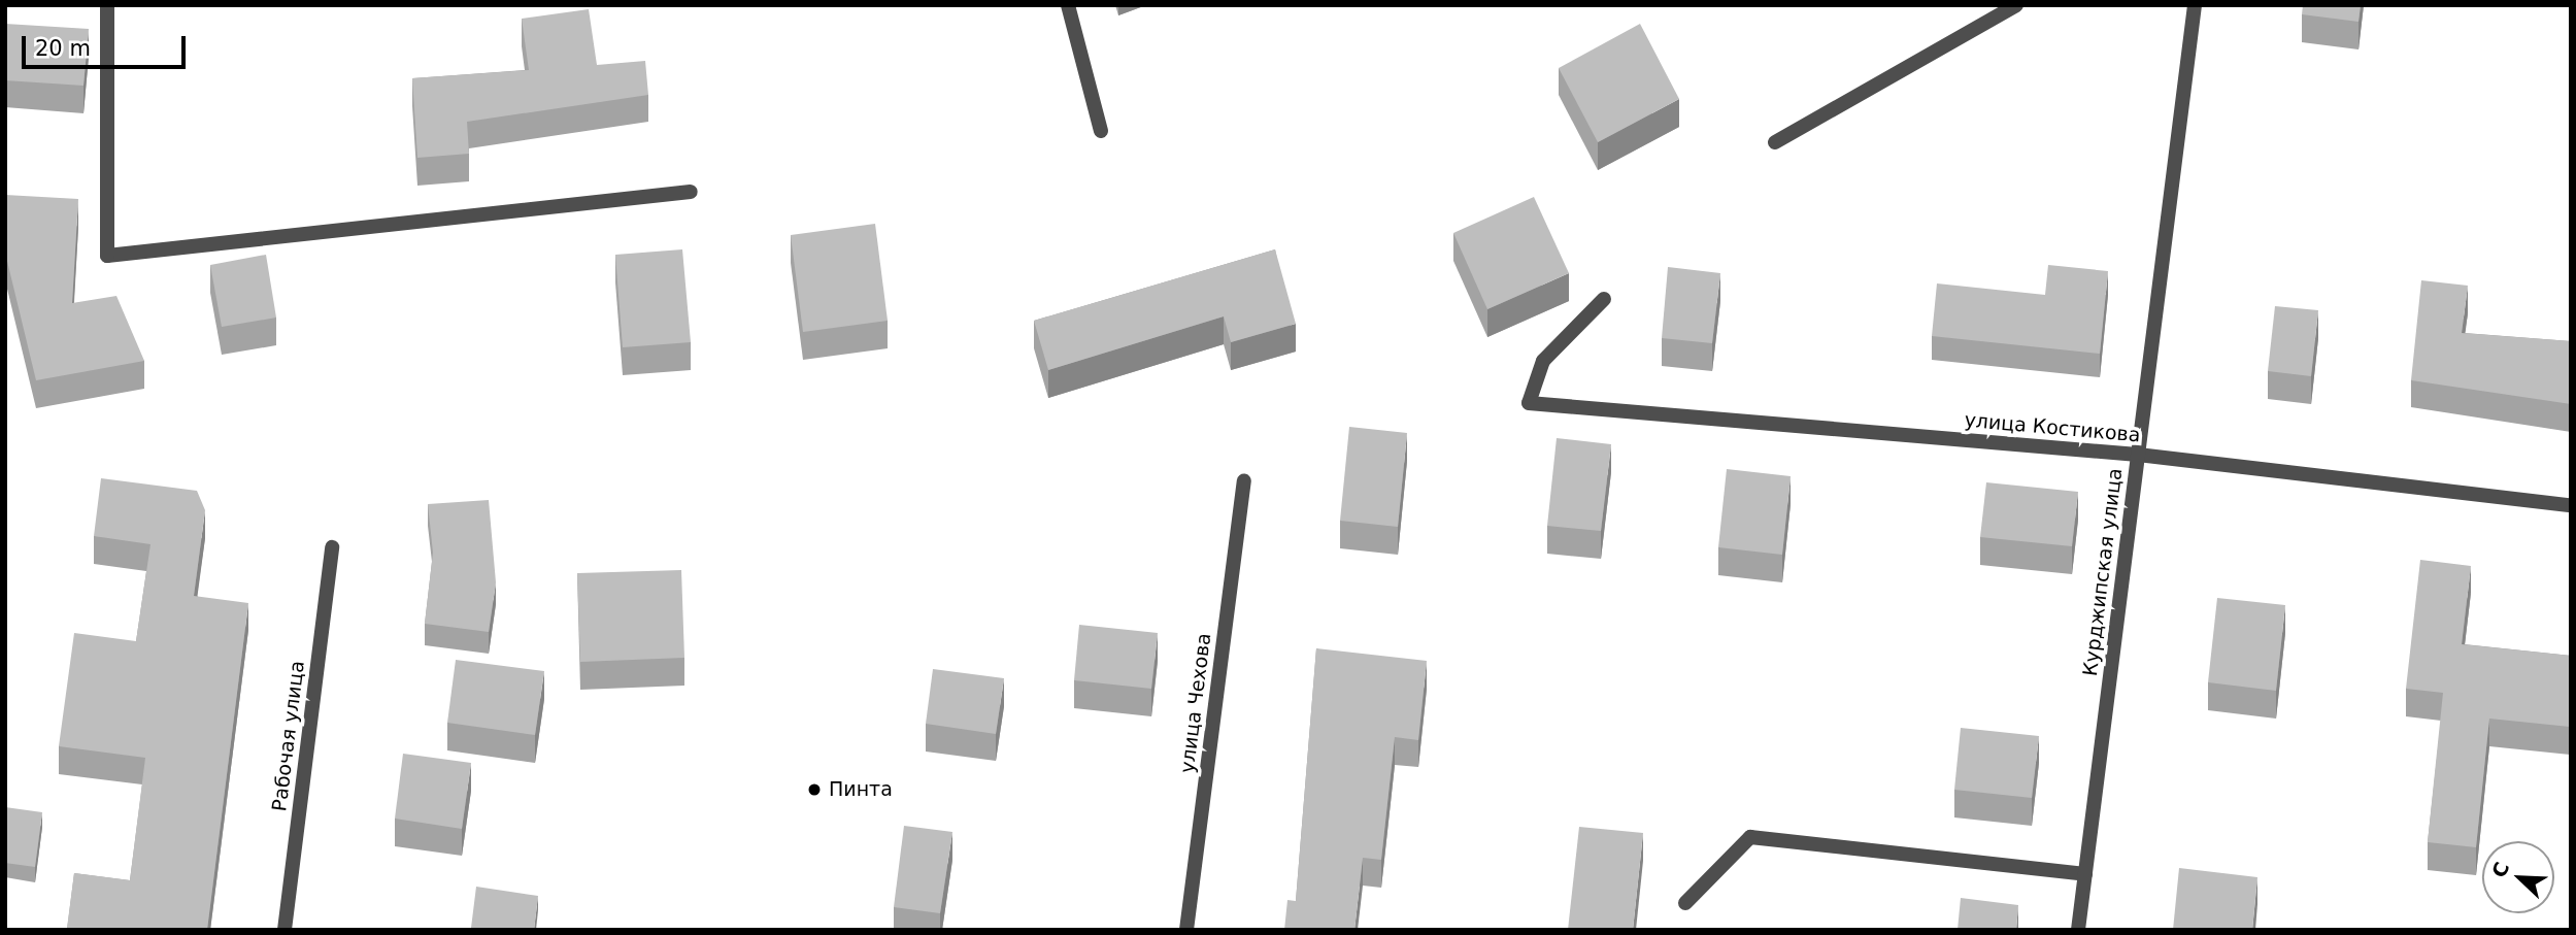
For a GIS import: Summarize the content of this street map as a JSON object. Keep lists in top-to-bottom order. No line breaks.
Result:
{"streets":{"street":["улица Костикова","Курджипская улица","улица Чехова","Рабочая улица"]},"crossings":[["улица Костикова","Курджипская улица"]],"places":["Пинта"],"scale_bar":"20 m","north":"top left"}
